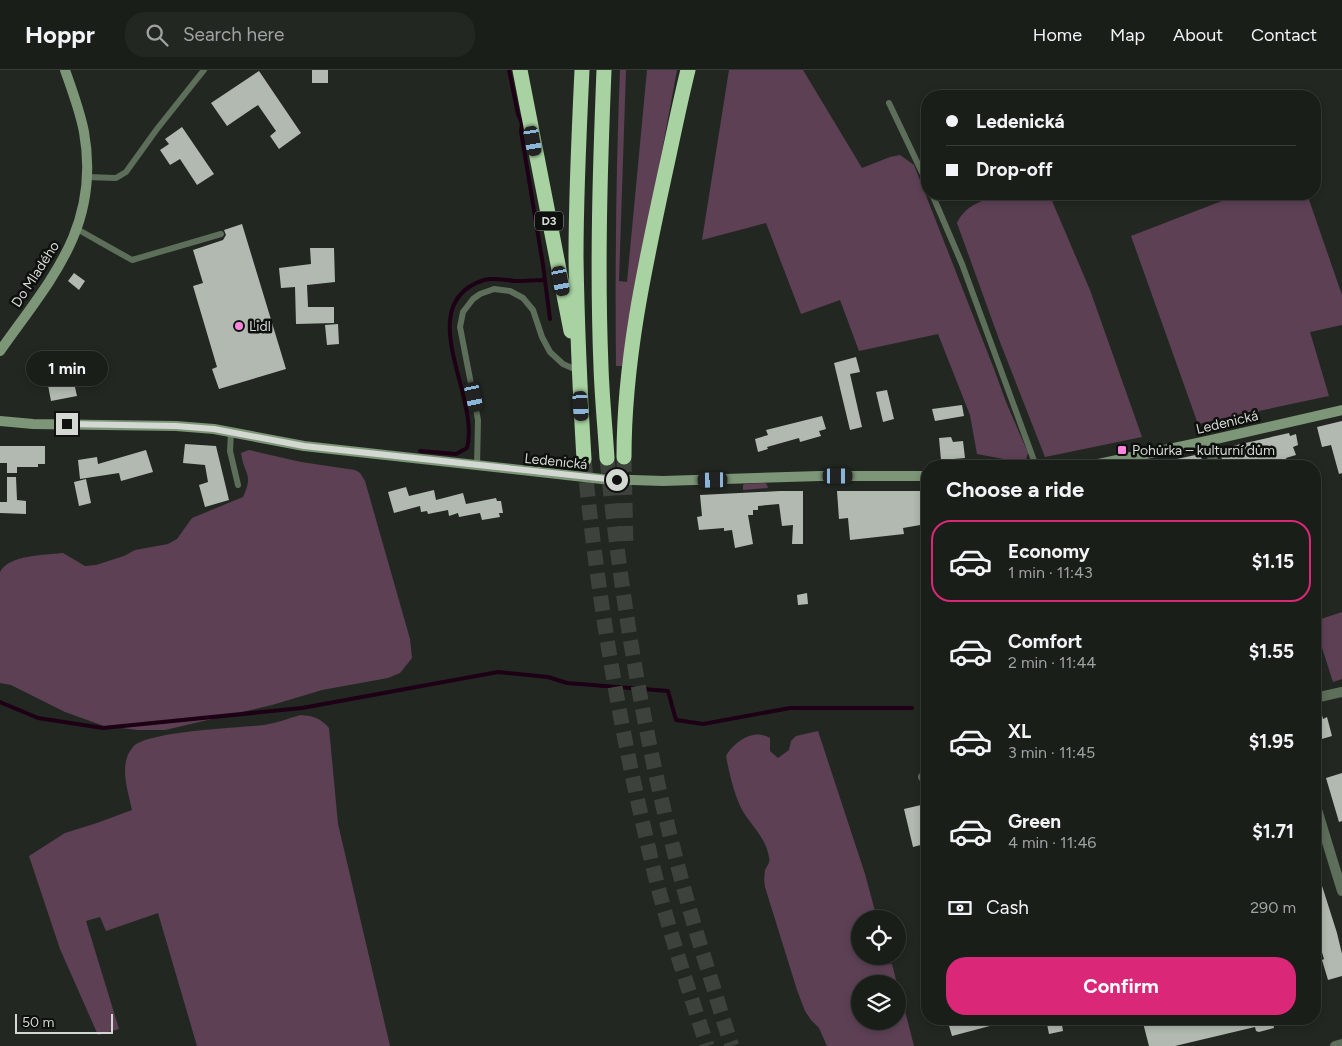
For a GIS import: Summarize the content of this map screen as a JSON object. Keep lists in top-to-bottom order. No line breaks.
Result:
{"streets":{"highway":["D3"],"main road":["Do Mladého","Ledenická"]},"places":{"other":["Lidl"],"transit":["Pohůrka – kulturní dům"]},"scale_bar":"50 m","page":{"header":"Hoppr","search":"Search here","nav":["Home","Map","About","Contact"],"banner":["Ledenická","Drop-off"],"bubble":"1 min","heading":"Choose a ride","list":[{"name":"Economy","note":"1 min · 11:43","value":"$1.15"},{"name":"Comfort","note":"2 min · 11:44","value":"$1.55"},{"name":"XL","note":"3 min · 11:45","value":"$1.95"},{"name":"Green","note":"4 min · 11:46","value":"$1.71"}],"pay":["Cash","290 m"],"buttons":"Confirm","scale":"50 m"}}
